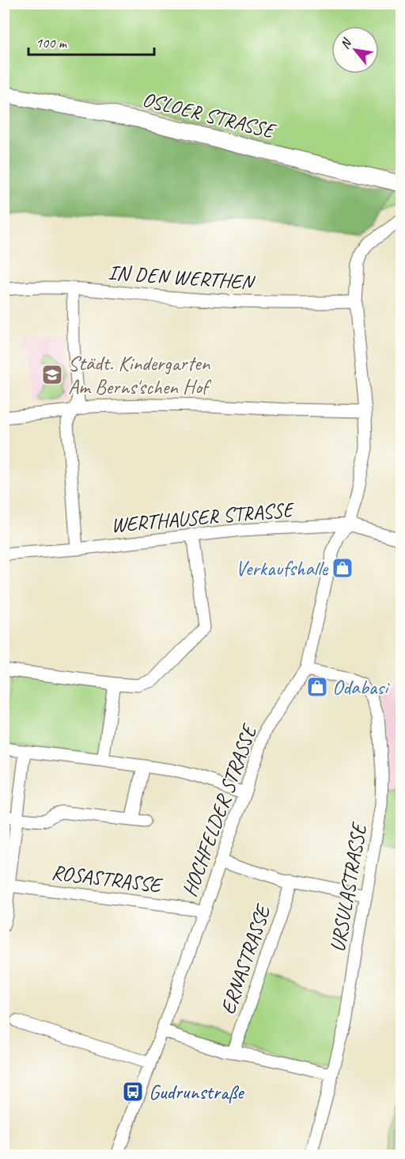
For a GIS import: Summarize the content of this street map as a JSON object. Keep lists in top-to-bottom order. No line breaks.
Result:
{"streets":{"main road":["OSLOER STRASSE"],"street":["IN DEN WERTHEN","WERTHAUSER STRASSE","HOCHFELDER STRASSE","ROSASTRASSE","URSULASTRASSE","ERNASTRASSE"]},"crossings":[["IN DEN WERTHEN","HOCHFELDER STRASSE"],["WERTHAUSER STRASSE","HOCHFELDER STRASSE"],["HOCHFELDER STRASSE","ROSASTRASSE"],["HOCHFELDER STRASSE","URSULASTRASSE"]],"places":{"school or university":["Städt. Kindergarten Am Berns'schen Hof"],"shop":["Verkaufshalle","Odabasi"],"bus stop":["Gudrunstraße"]},"scale_bar":"100 m","north":"top left"}
